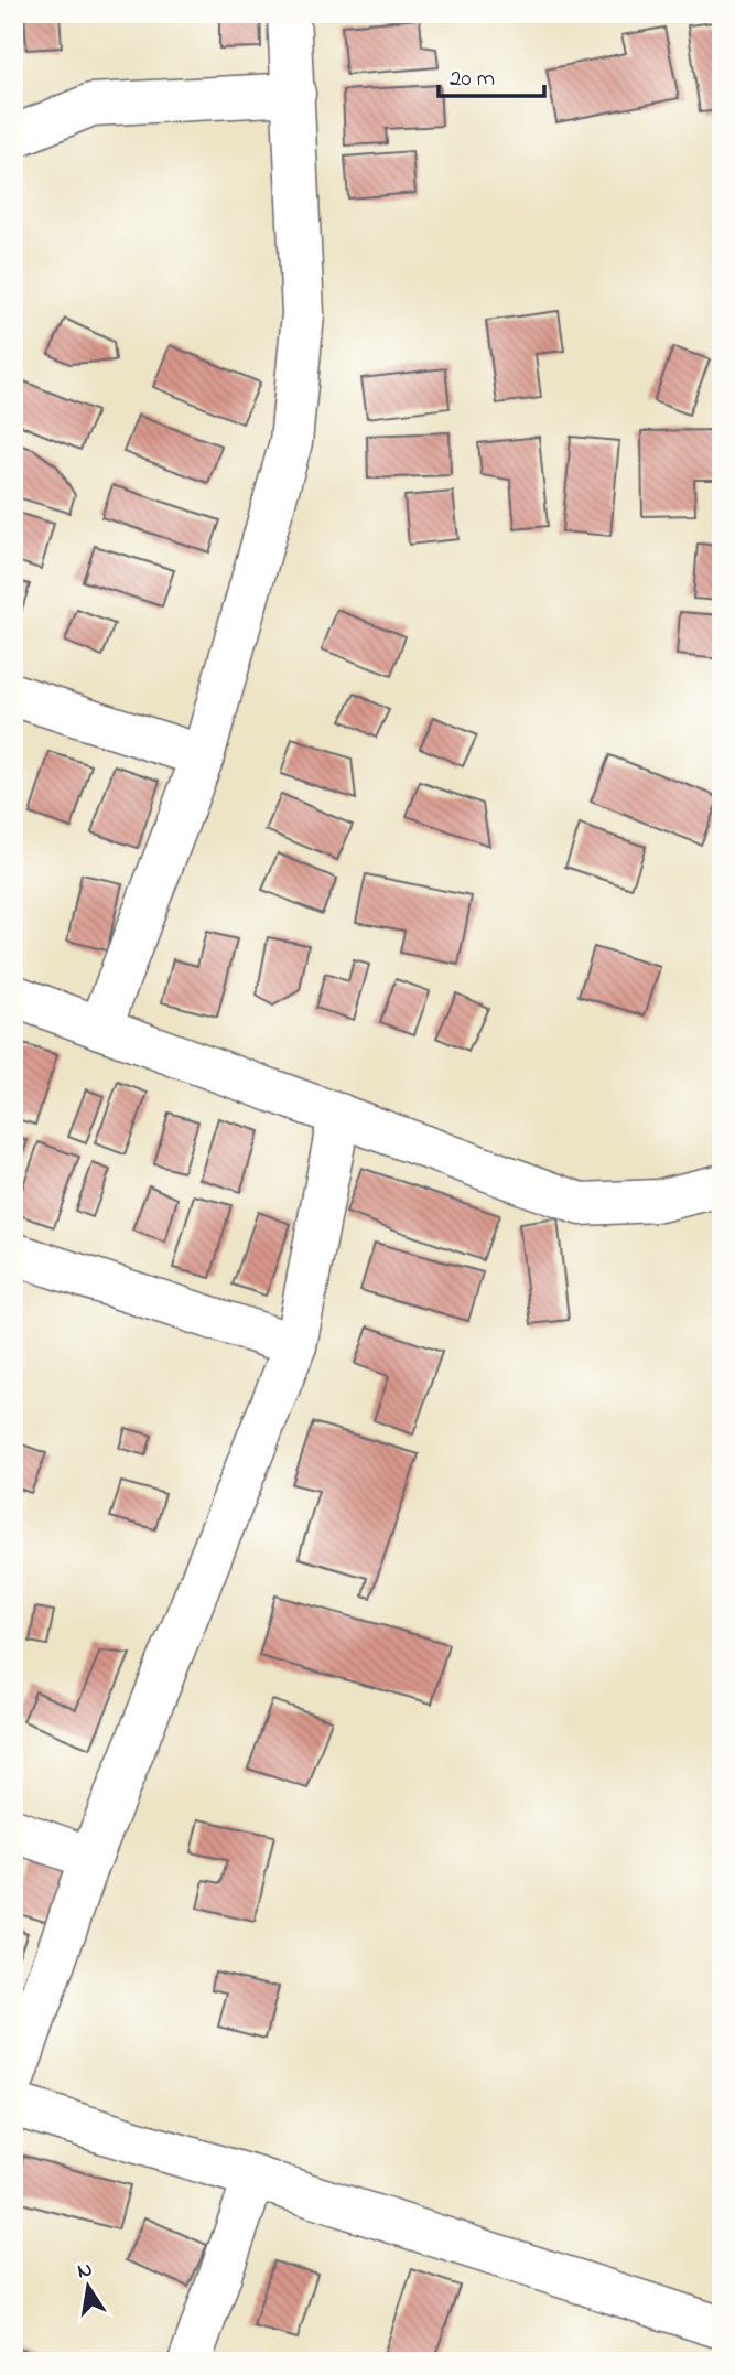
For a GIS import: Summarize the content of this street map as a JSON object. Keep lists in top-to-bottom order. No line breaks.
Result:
{"scale_bar":"20 m","north":"top"}
